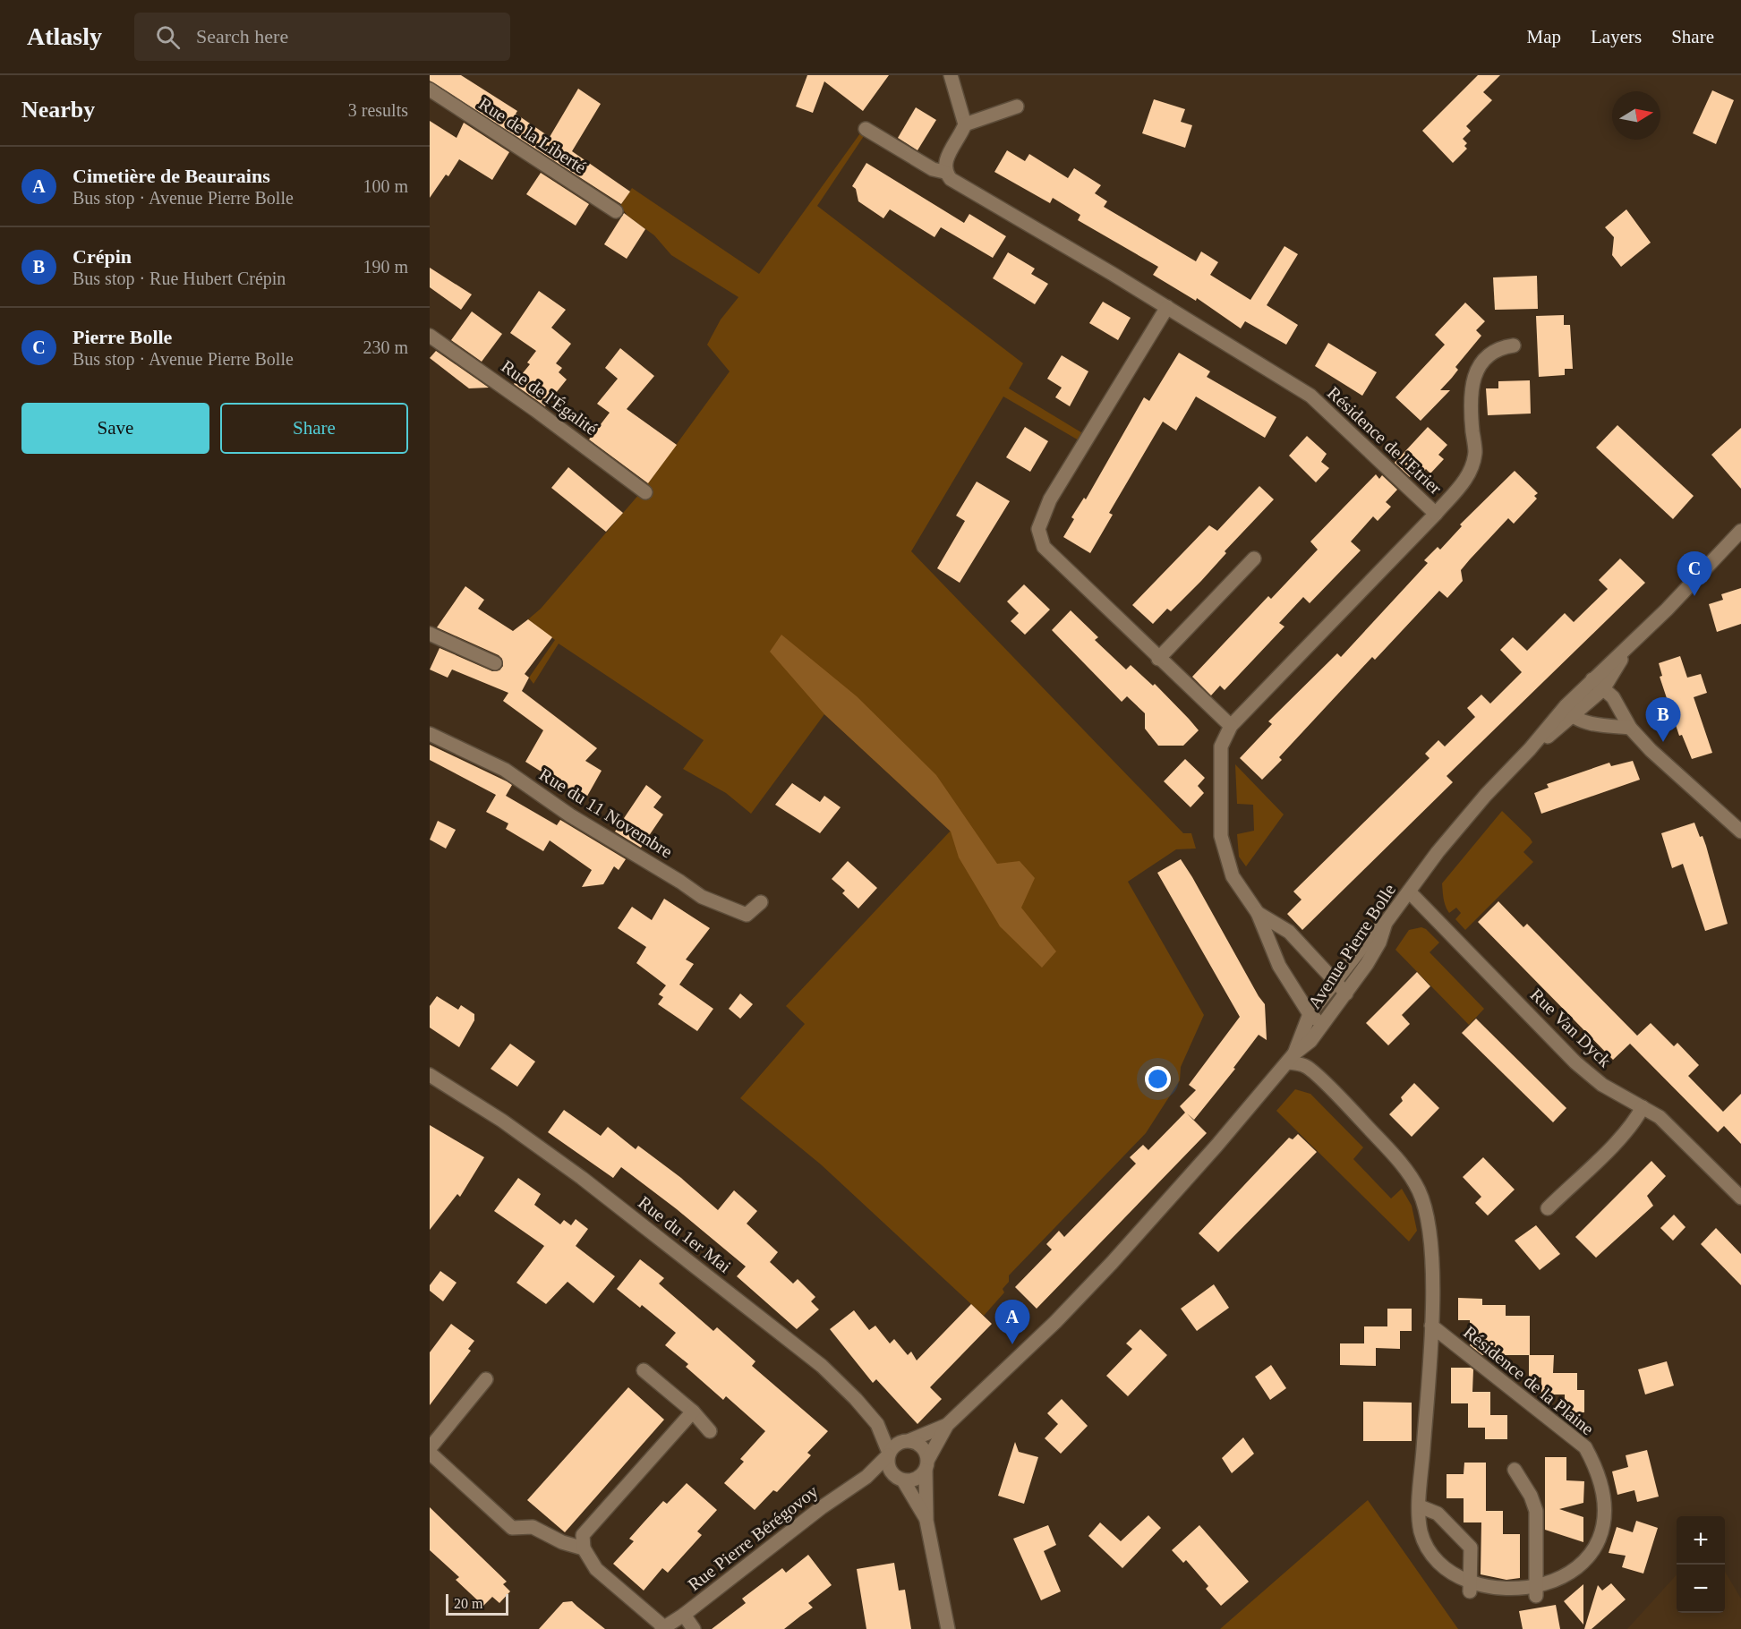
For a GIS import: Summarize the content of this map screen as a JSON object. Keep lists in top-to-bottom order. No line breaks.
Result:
{"streets":{"street":["Rue de la Liberté","Rue de l'Égalité","Résidence de l'Etrier","Rue du 11 Novembre","Avenue Pierre Bolle","Rue Van Dyck","Rue du 1er Mai","Résidence de la Plaine","Rue Pierre Bérégovoy"]},"crossings":[["Résidence de l'Etrier","Avenue Pierre Bolle"],["Avenue Pierre Bolle","Rue Van Dyck"],["Avenue Pierre Bolle","Rue du 1er Mai"],["Avenue Pierre Bolle","Rue Pierre Bérégovoy"],["Rue du 1er Mai","Rue Pierre Bérégovoy"]],"scale_bar":"20 m","north":"right","page":{"header":"Atlasly","search":"Search here","nav":["Map","Layers","Share"],"heading":["Nearby","3 results"],"list":[{"mark":"A","name":"Cimetière de Beaurains","note":"Bus stop · Avenue Pierre Bolle","value":"100 m"},{"mark":"B","name":"Crépin","note":"Bus stop · Rue Hubert Crépin","value":"190 m"},{"mark":"C","name":"Pierre Bolle","note":"Bus stop · Avenue Pierre Bolle","value":"230 m"}],"buttons":["Save","Share"],"pins":["C","B","A"],"map_buttons":["+","−"],"scale":"20 m"}}
